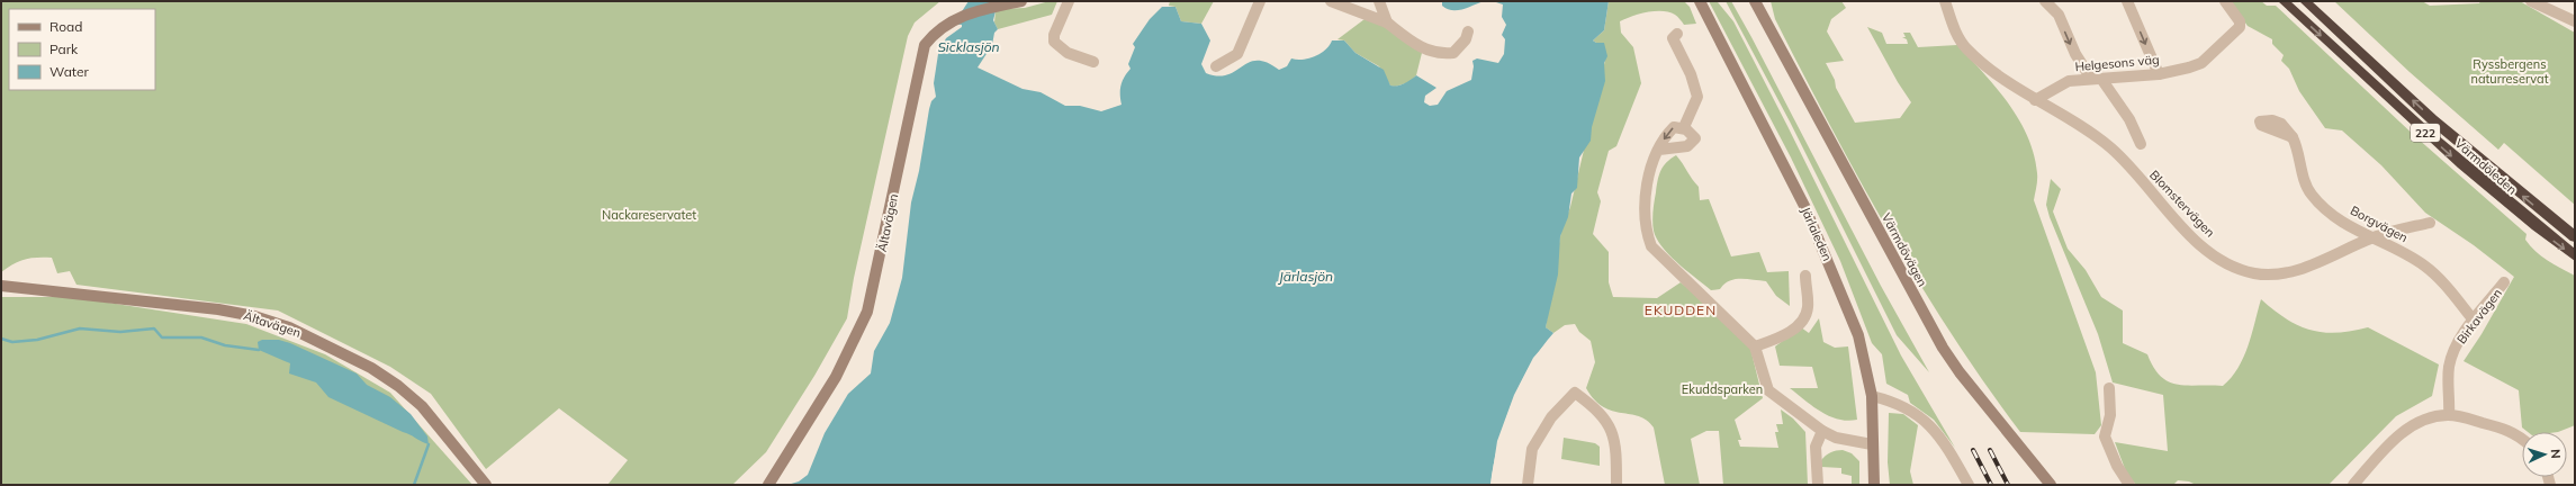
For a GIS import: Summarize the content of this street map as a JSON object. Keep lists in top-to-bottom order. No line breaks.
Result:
{"streets":{"highway":["222","Värmdöleden"],"main road":["Ältavägen","Järlaleden","Värmdövägen"],"street":["Helgesons väg","Blomstervägen","Borgvägen","Birkavägen"]},"crossings":[["Helgesons väg","Blomstervägen"],["Blomstervägen","Borgvägen"],["Borgvägen","Birkavägen"]],"districts":["EKUDDEN"],"water":["Sicklasjön","Järlasjön"],"parks":["Ryssbergens naturreservat","Nackareservatet","Ekuddsparken"],"legend":["Road","Park","Water"],"north":"right"}
